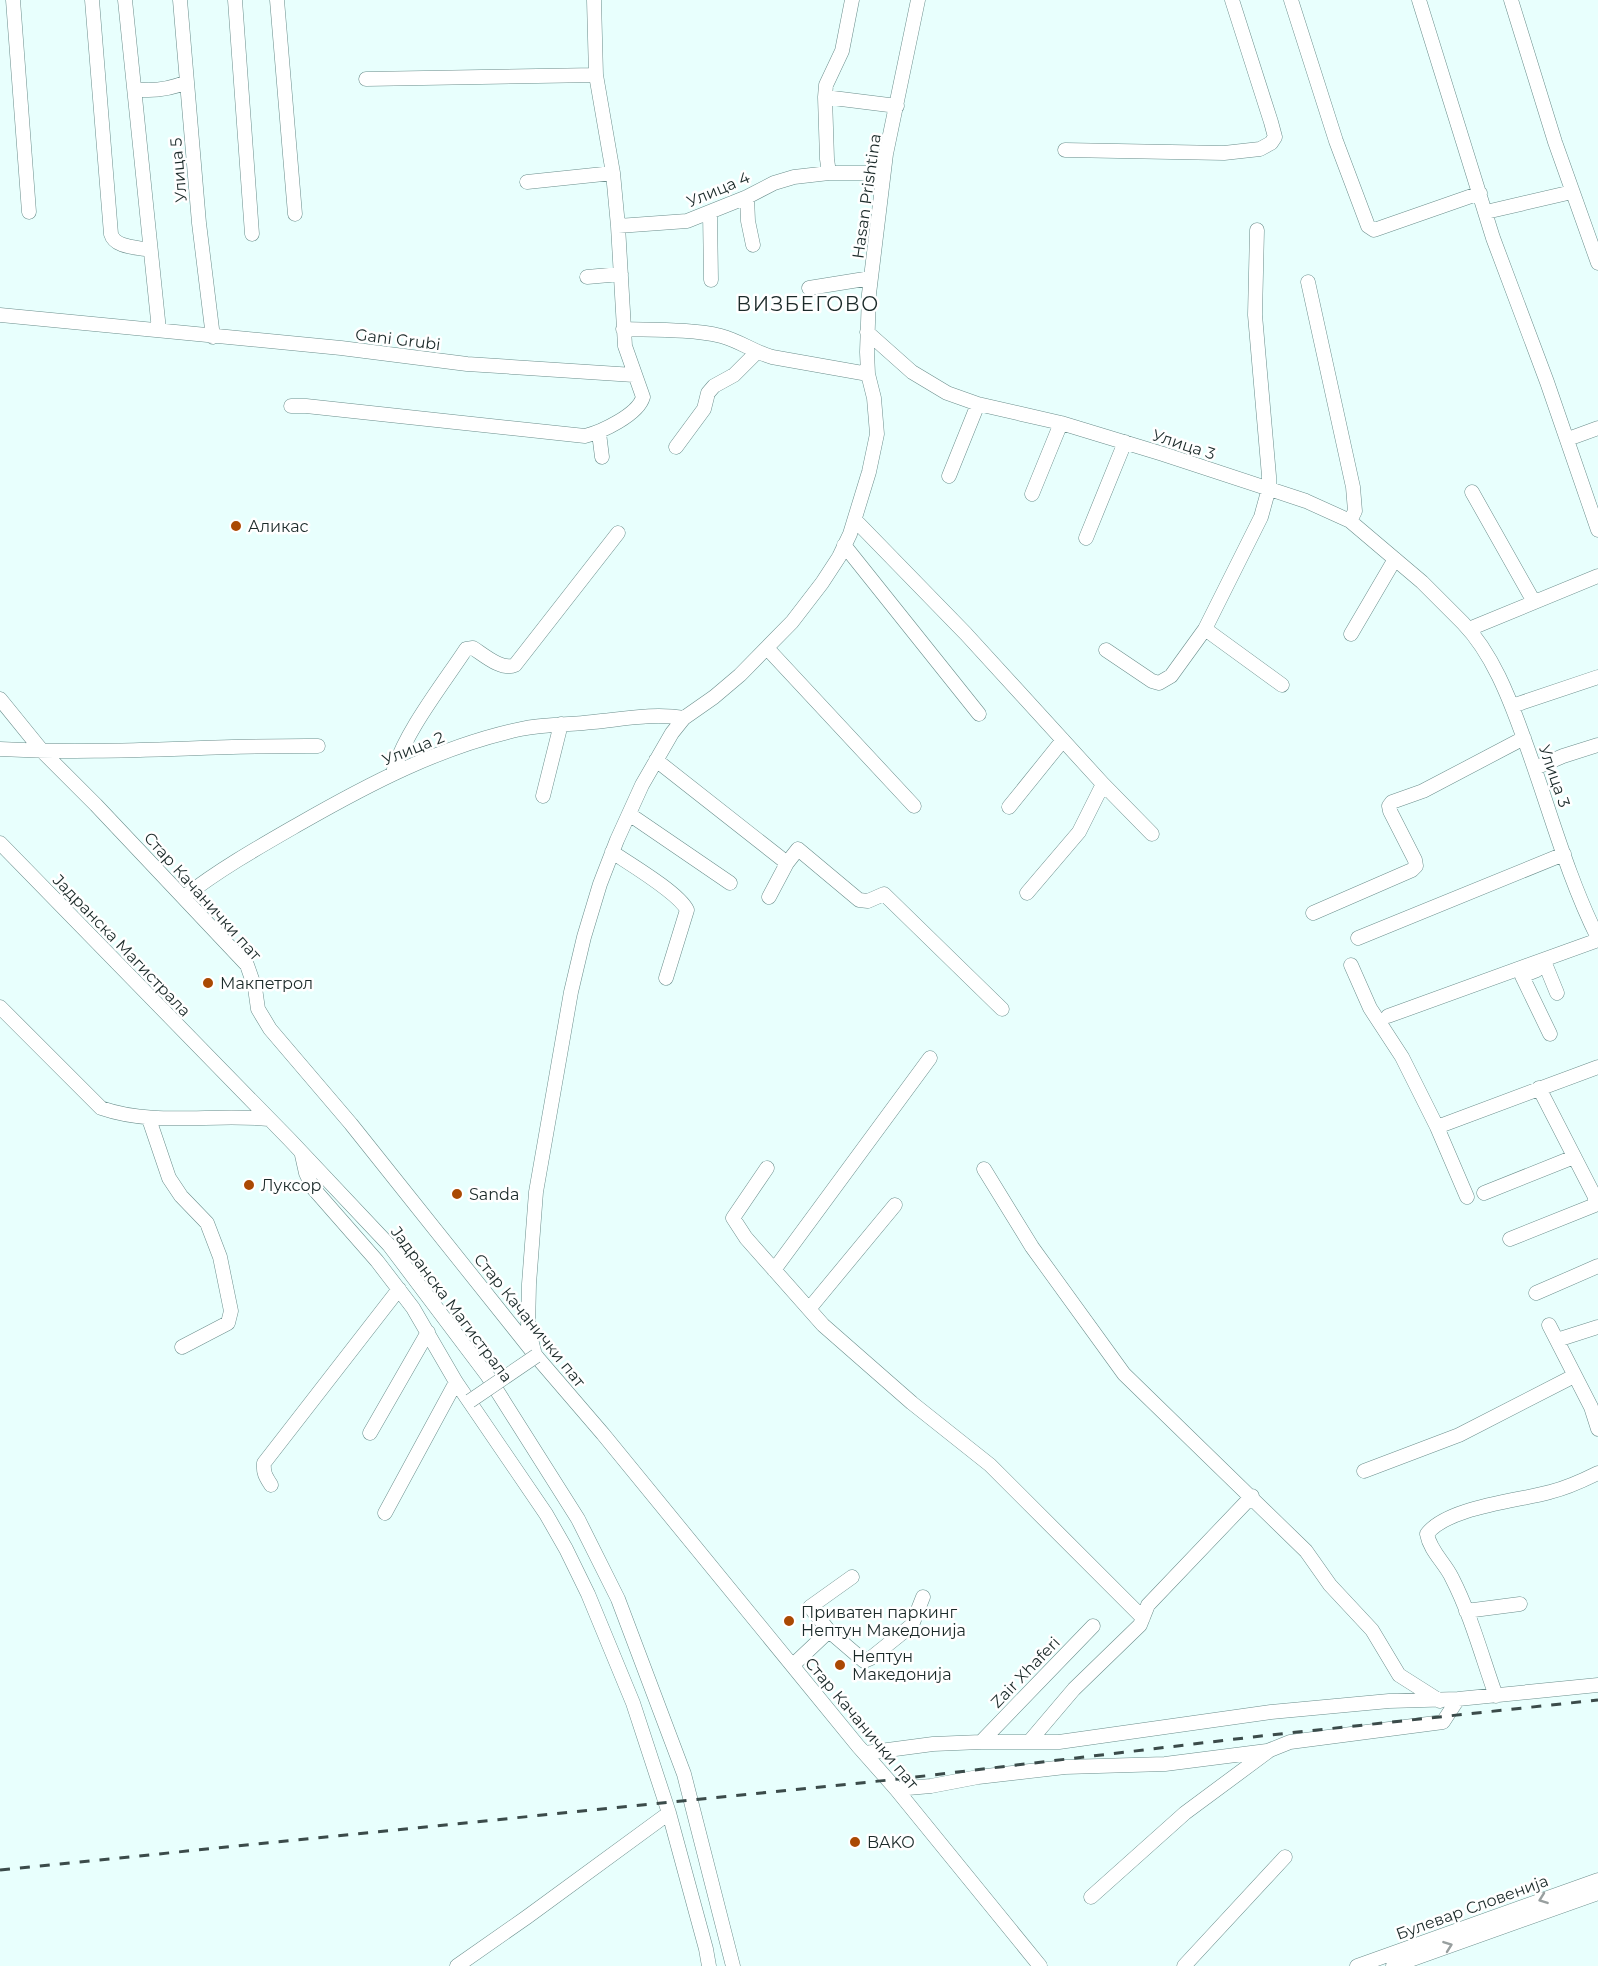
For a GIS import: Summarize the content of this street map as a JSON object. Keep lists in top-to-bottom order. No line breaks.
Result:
{"streets":{"street":["Улица 5","Улица 4","Hasan Prishtina","Gani Grubi","Улица 3","Улица 2","Стар Качанички пат","Јадранска Магистрала","Zair Xhaferi","Булевар Словенија"]},"crossings":[["Улица 5","Gani Grubi"],["Улица 4","Hasan Prishtina"],["Hasan Prishtina","Улица 3"],["Hasan Prishtina","Улица 2"],["Улица 2","Стар Качанички пат"]],"districts":["ВИЗБЕГОВО"],"places":["Аликас","Макпетрол","Луксор","Sanda","Приватен паркинг Нептун Македонија","Нептун Македонија","BAKO"]}
